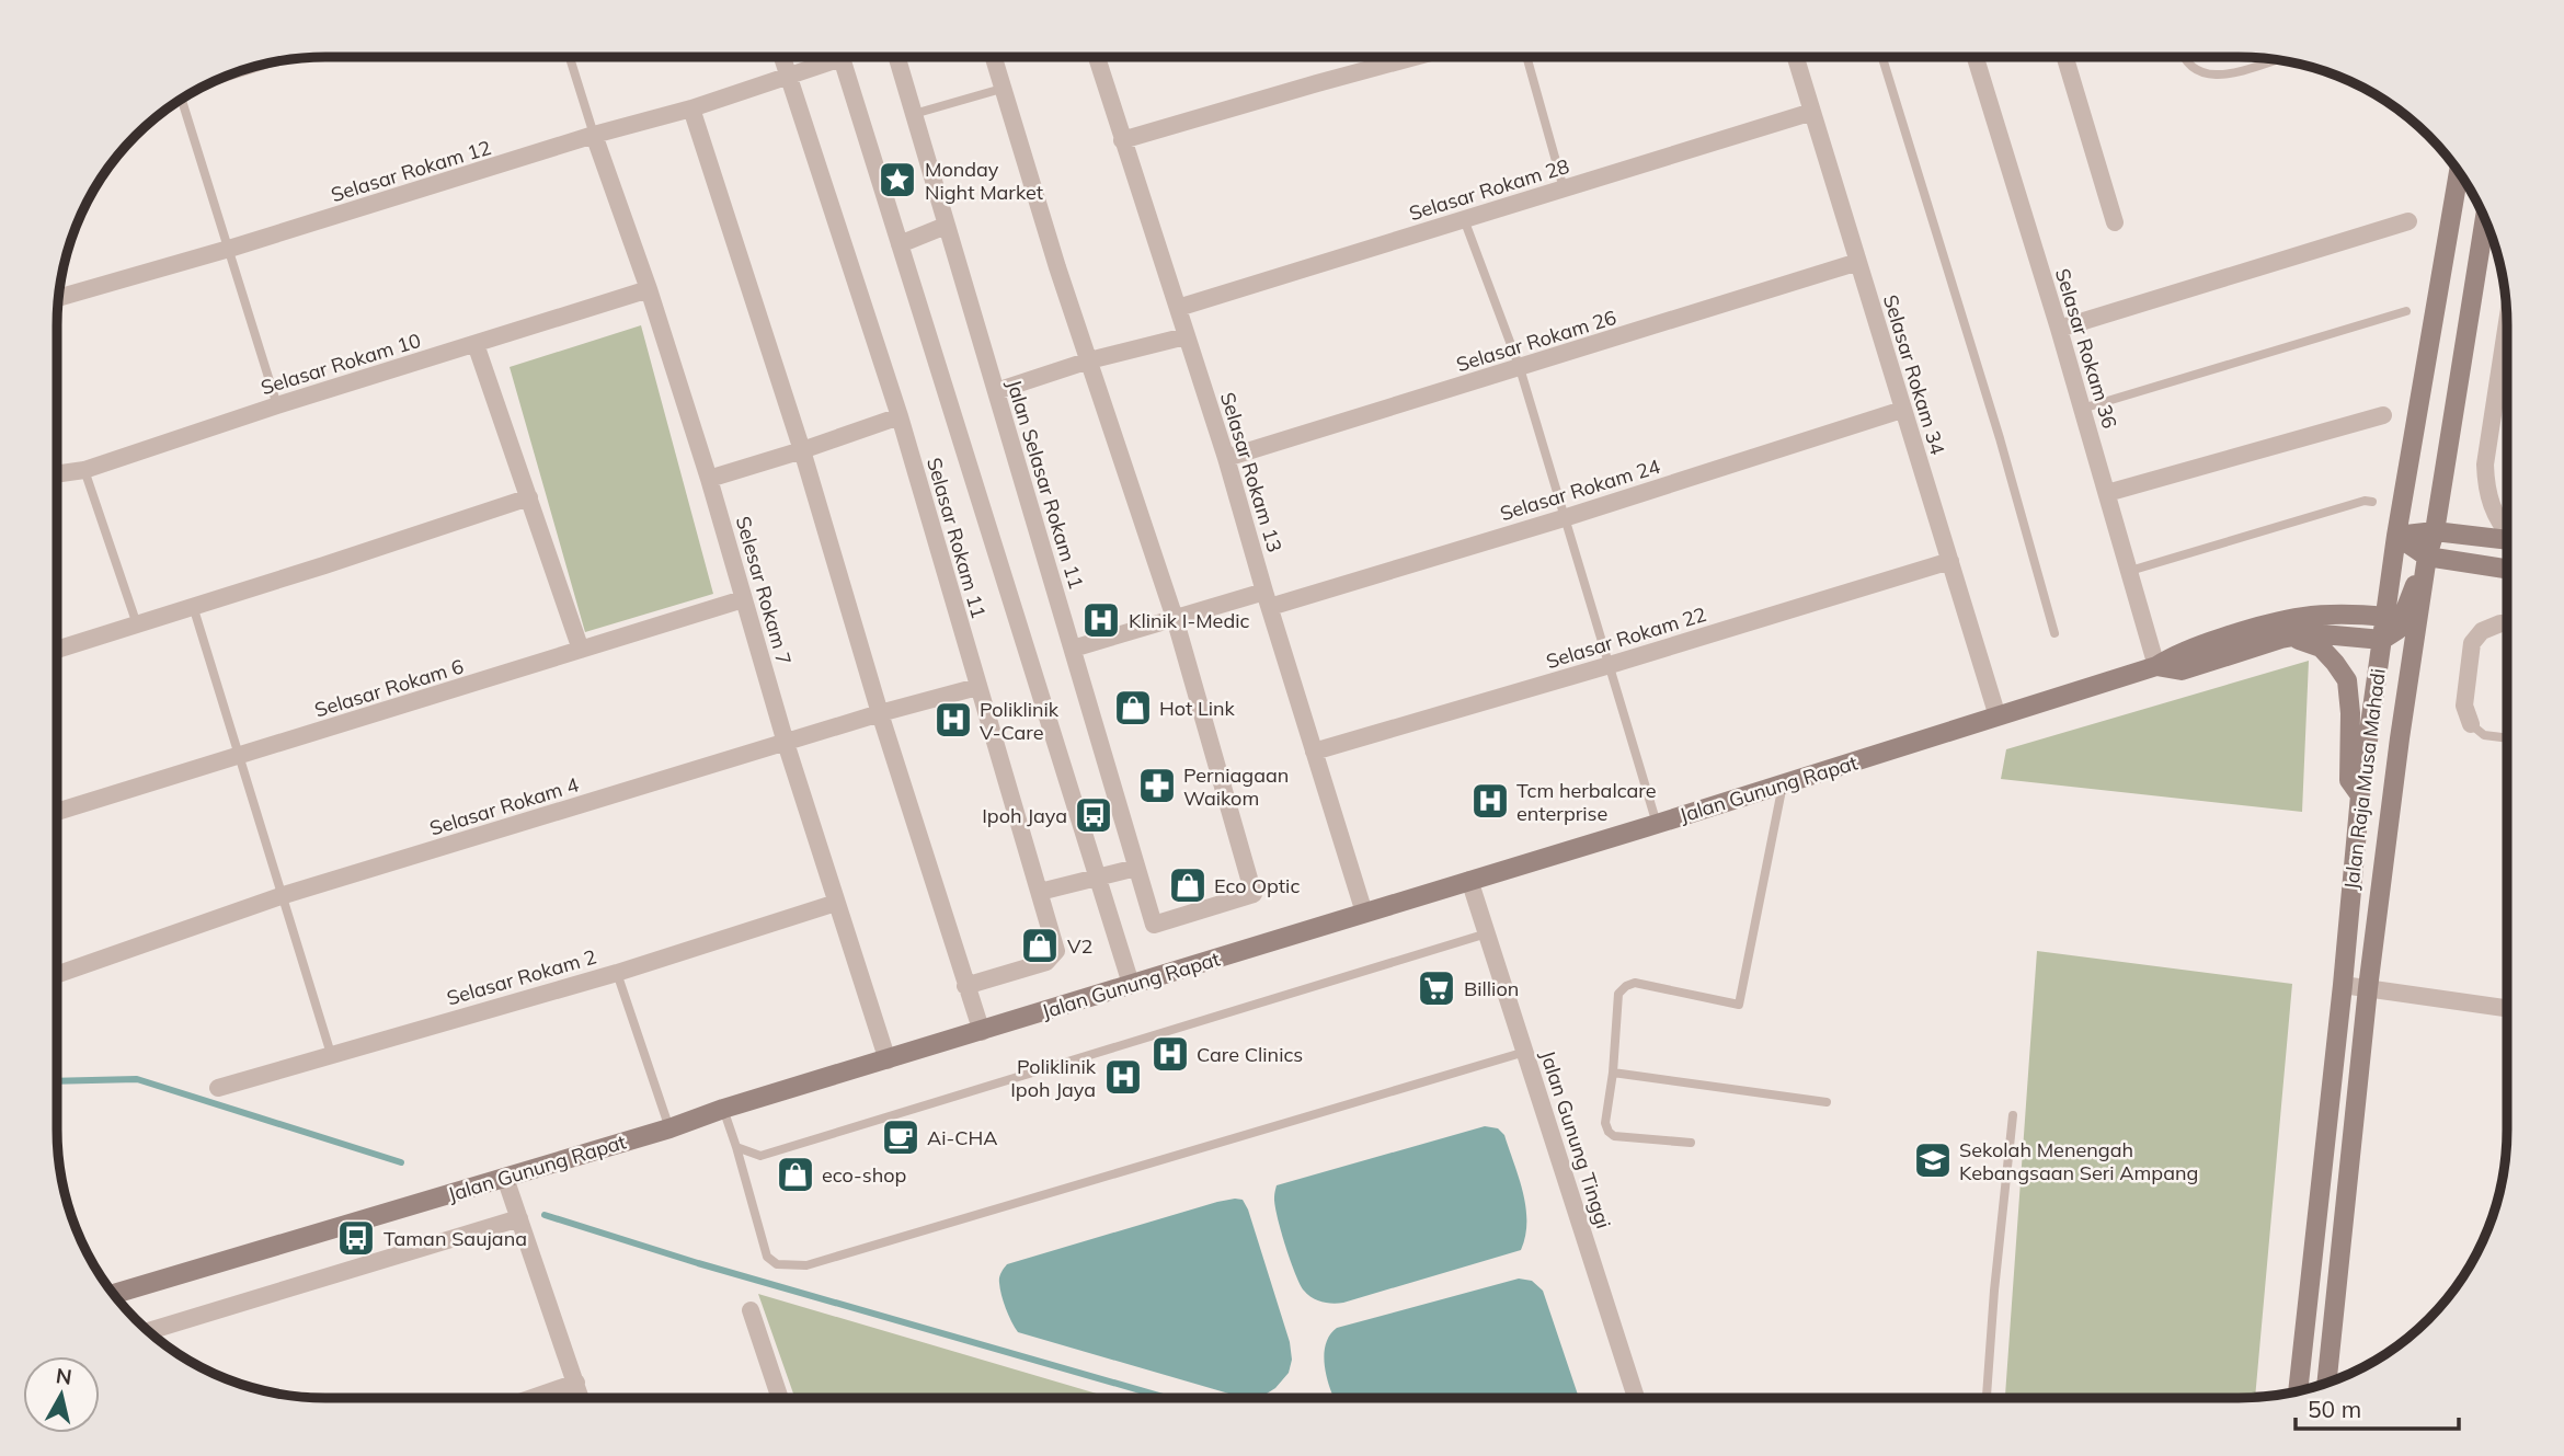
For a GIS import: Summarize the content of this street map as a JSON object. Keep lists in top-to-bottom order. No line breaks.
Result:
{"streets":{"street":["Selasar Rokam 12","Selasar Rokam 28","Selasar Rokam 26","Selasar Rokam 36","Selasar Rokam 10","Selasar Rokam 34","Selasar Rokam 13","Jalan Selasar Rokam 11","Selasar Rokam 24","Selasar Rokam 11","Selesar Rokam 7","Selasar Rokam 22","Selasar Rokam 6","Jalan Raja Musa Mahadi","Jalan Gunung Rapat","Selasar Rokam 4","Selasar Rokam 2","Jalan Gunung Tinggi"]},"crossings":[["Selasar Rokam 12","Selasar Rokam 11"],["Selasar Rokam 12","Selesar Rokam 7"],["Selasar Rokam 28","Selasar Rokam 34"],["Selasar Rokam 28","Selasar Rokam 13"],["Selasar Rokam 26","Selasar Rokam 34"],["Selasar Rokam 26","Selasar Rokam 13"],["Selasar Rokam 36","Jalan Gunung Rapat"],["Selasar Rokam 10","Selesar Rokam 7"],["Selasar Rokam 34","Selasar Rokam 24"],["Selasar Rokam 34","Selasar Rokam 22"],["Selasar Rokam 34","Jalan Gunung Rapat"],["Selasar Rokam 13","Selasar Rokam 24"],["Selasar Rokam 13","Selasar Rokam 22"],["Selasar Rokam 13","Jalan Gunung Rapat"],["Jalan Selasar Rokam 11","Selasar Rokam 24"],["Selasar Rokam 11","Jalan Gunung Rapat"],["Selasar Rokam 11","Selasar Rokam 4"],["Selesar Rokam 7","Selasar Rokam 6"],["Selesar Rokam 7","Jalan Gunung Rapat"],["Selesar Rokam 7","Selasar Rokam 4"],["Selesar Rokam 7","Selasar Rokam 2"],["Jalan Raja Musa Mahadi","Jalan Gunung Rapat"],["Jalan Gunung Rapat","Jalan Gunung Tinggi"]],"places":{"place":["Monday Night Market"],"hospital":["Klinik I-Medic","Poliklinik V-Care","Tcm herbalcare enterprise","Care Clinics","Poliklinik Ipoh Jaya"],"shop":["Hot Link","Eco Optic","V2","eco-shop"],"pharmacy":["Perniagaan Waikom"],"bus stop":["Ipoh Jaya","Taman Saujana"],"supermarket":["Billion"],"cafe":["Ai-CHA"],"school or university":["Sekolah Menengah Kebangsaan Seri Ampang"]},"scale_bar":"50 m","north":"top"}
